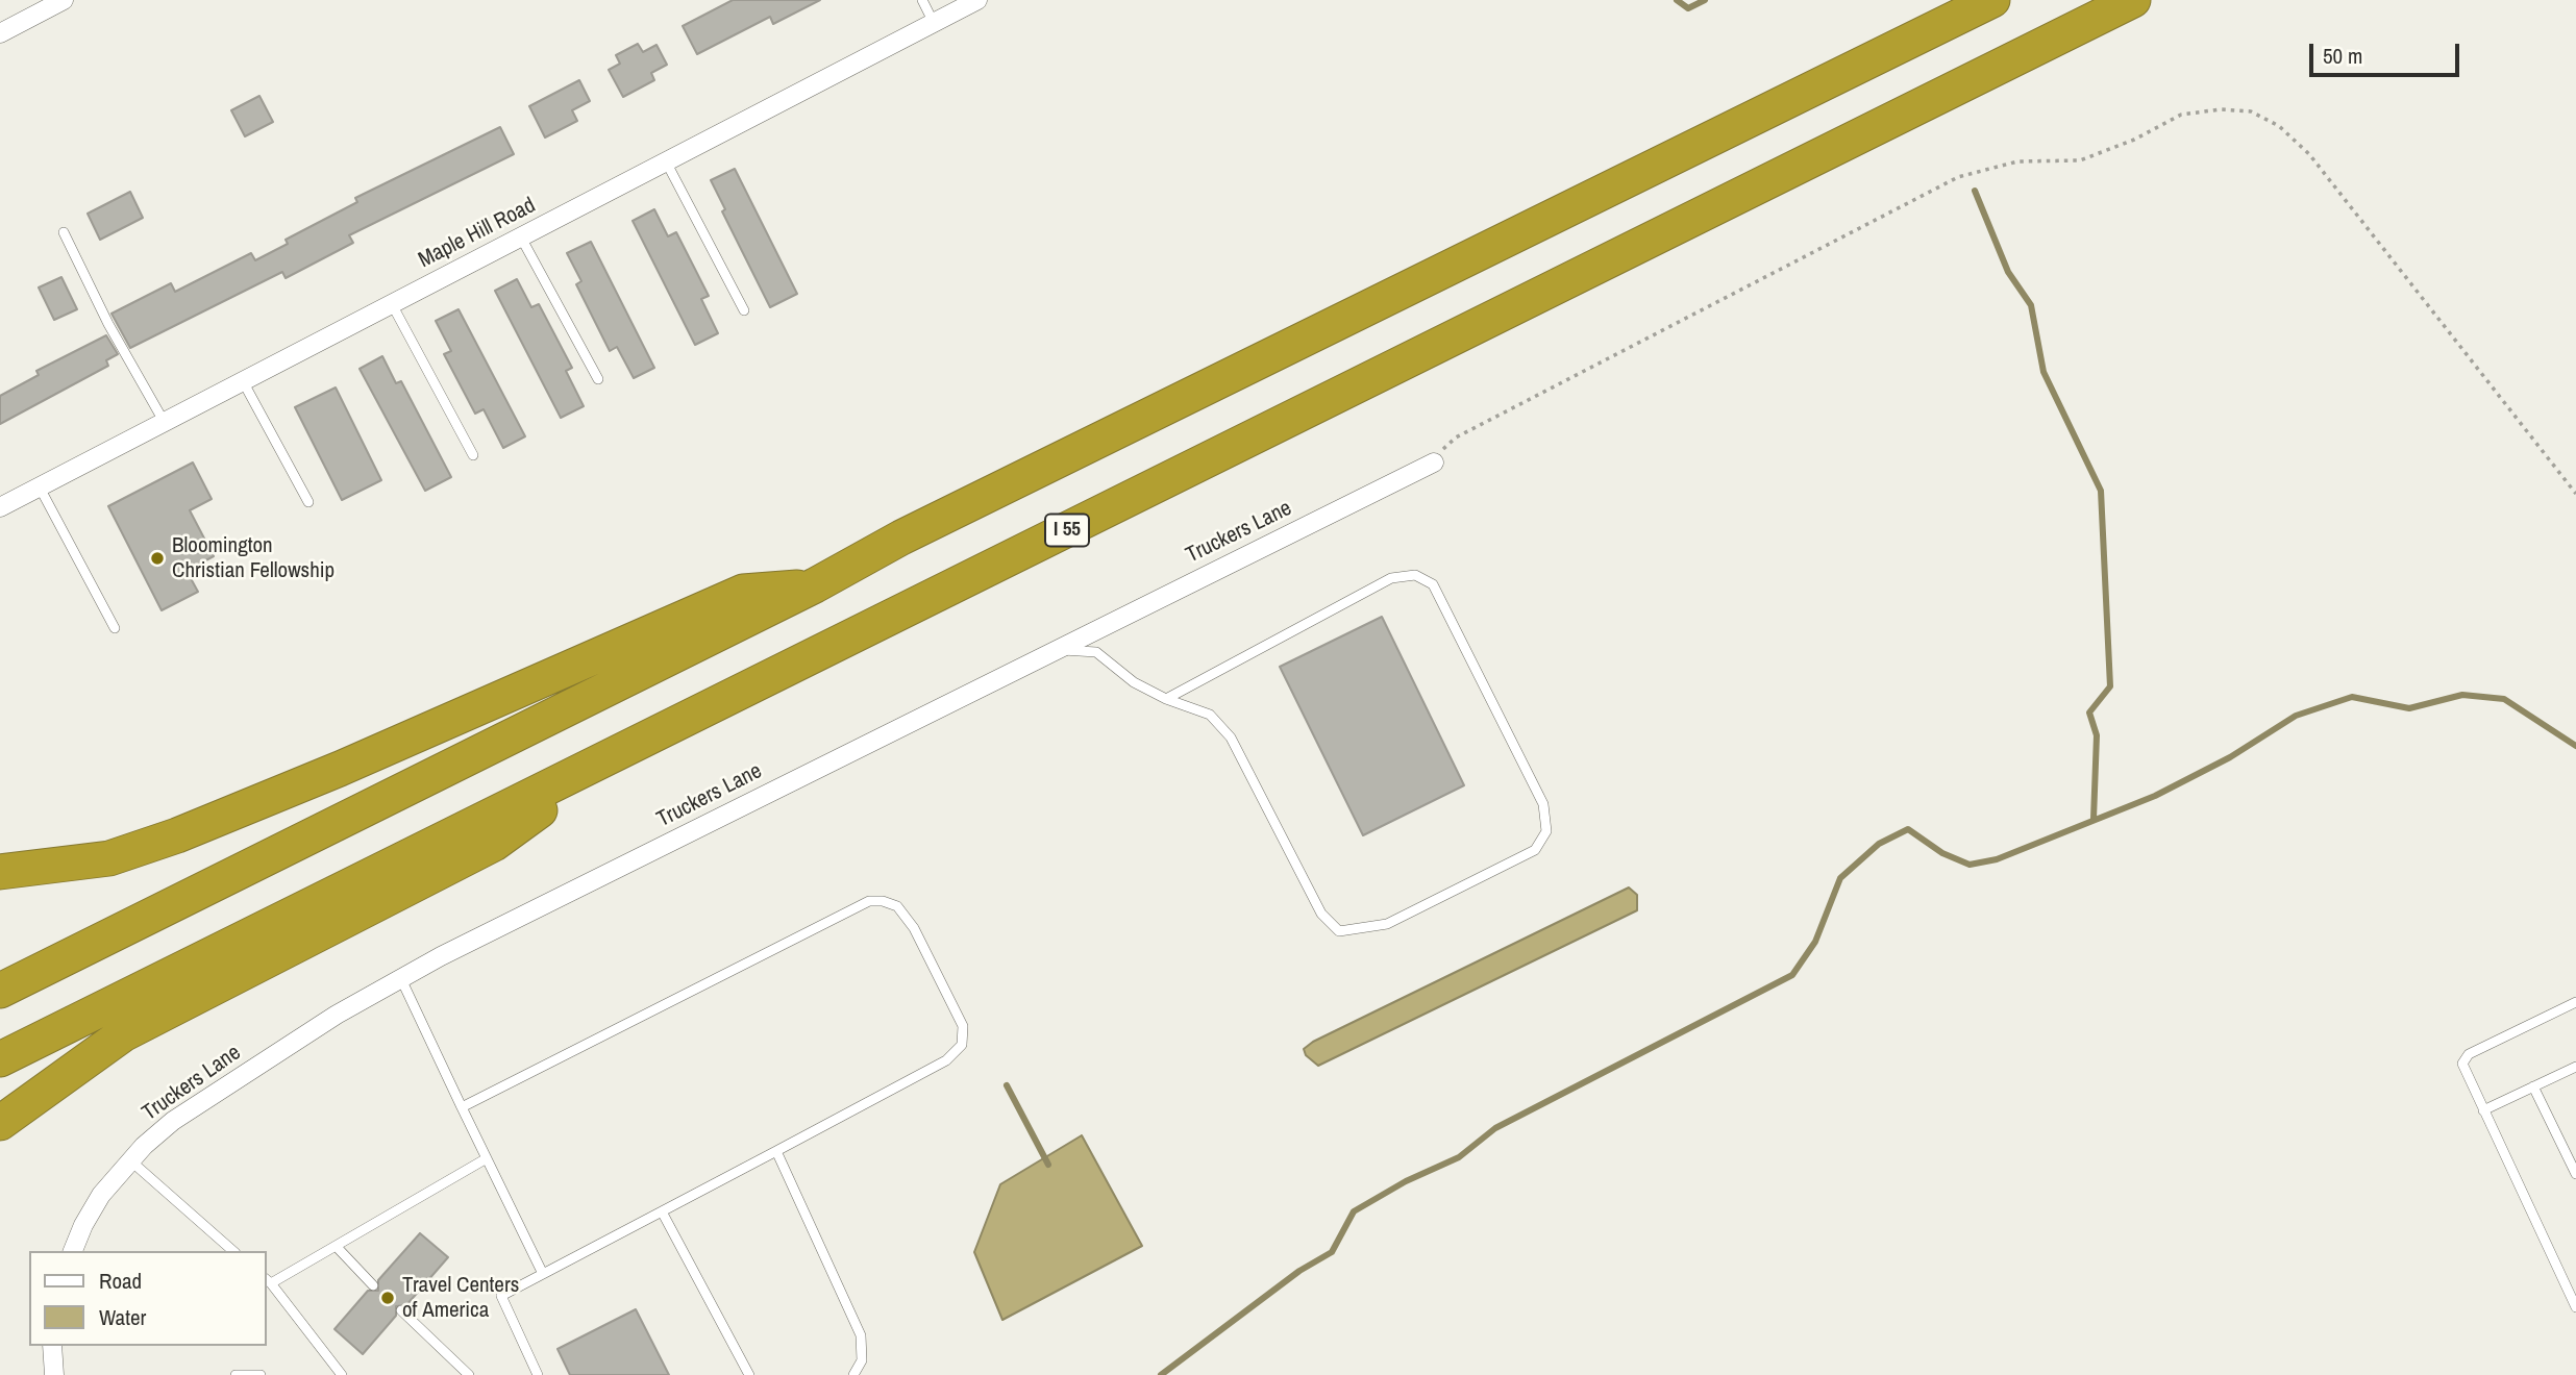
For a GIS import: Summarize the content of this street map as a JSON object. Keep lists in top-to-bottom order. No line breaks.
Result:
{"streets":{"highway":["I 55"],"street":["Maple Hill Road","Truckers Lane"]},"places":["Bloomington Christian Fellowship","Travel Centers of America"],"legend":["Road","Water"],"scale_bar":"50 m"}
